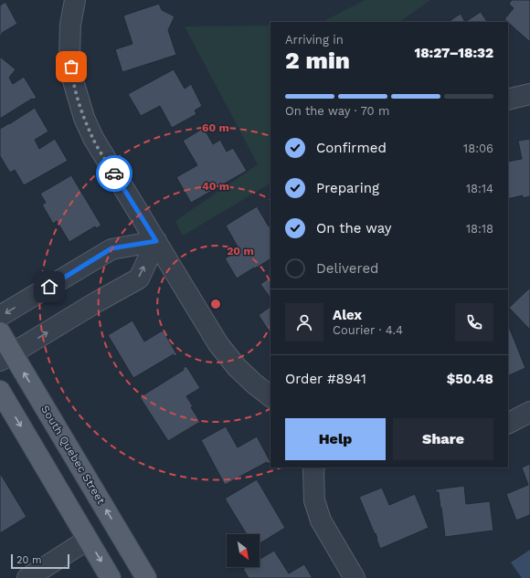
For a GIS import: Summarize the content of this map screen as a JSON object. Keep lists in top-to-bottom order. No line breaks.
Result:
{"streets":{"main road":["South Quebec Street"]},"scale_bar":"20 m","north":"bottom right","page":{"heading":["2 min","Arriving in","18:27–18:32"],"panel":["Alex","Courier · 4.4","Order #8941","$50.48"],"bar":"On the way · 70 m","list":[["Confirmed","18:06"],["Preparing","18:14"],["On the way","18:18"],"Delivered"],"buttons":["Help","Share"],"scale":"20 m"},"rings":["60 m","40 m","20 m"]}
